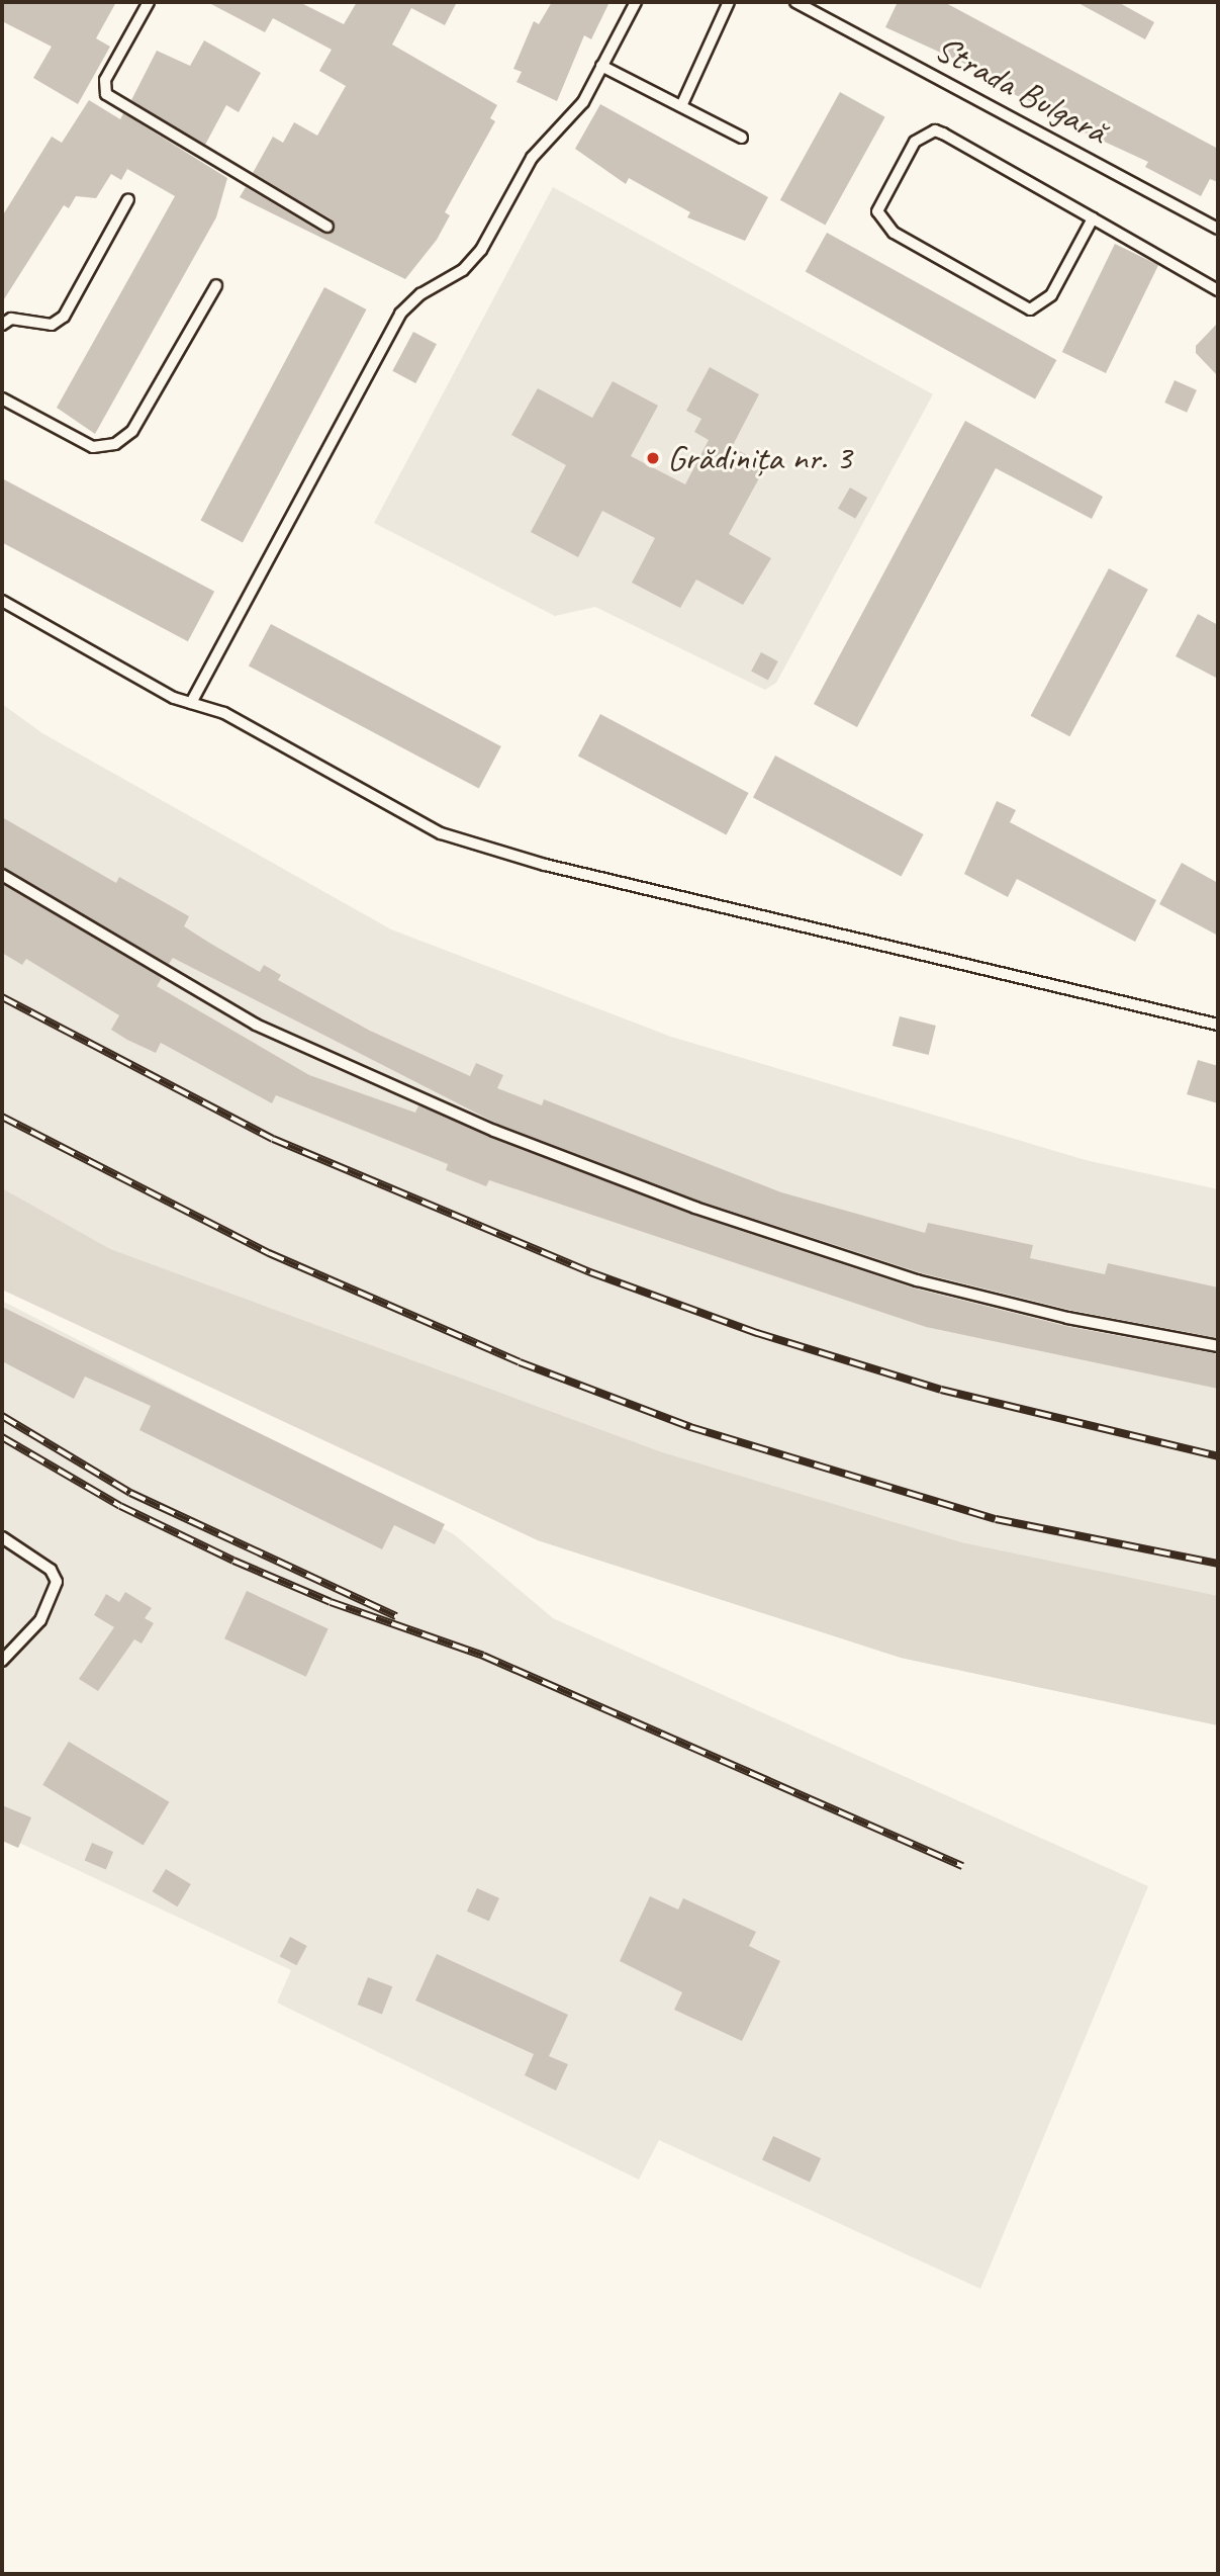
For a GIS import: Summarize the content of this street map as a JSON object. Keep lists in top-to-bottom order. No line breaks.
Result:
{"streets":{"lane":["Strada Bulgară"]},"places":["Grădinița nr. 3"]}
